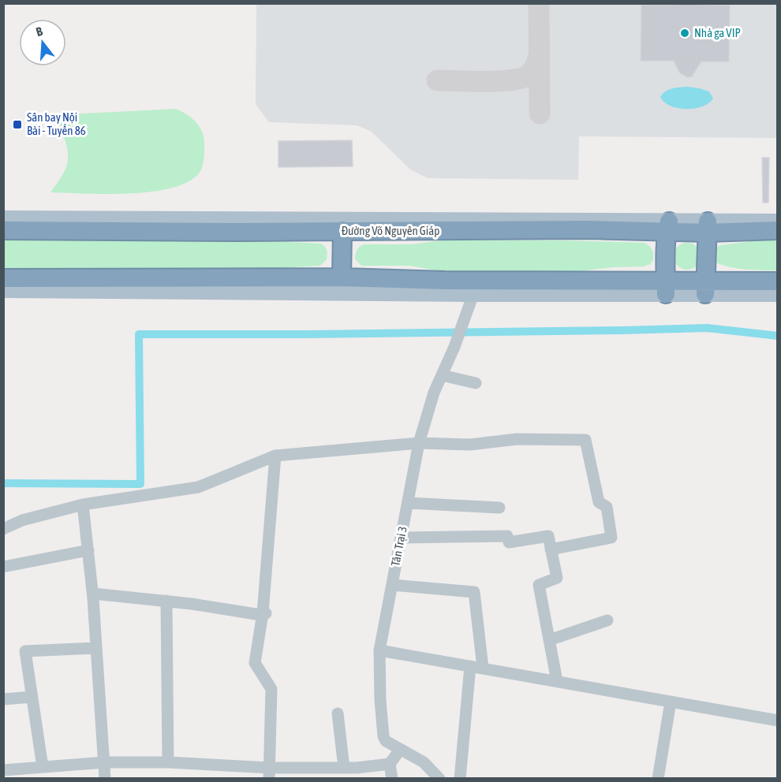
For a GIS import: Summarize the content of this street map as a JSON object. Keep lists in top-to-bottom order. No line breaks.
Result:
{"streets":{"highway":["Đường Võ Nguyên Giáp"],"street":["Tân Trại 3"]},"places":{"other":["Nhà ga VIP"],"transit":["Sân bay Nội Bài - Tuyến 86"]},"north":"top"}
